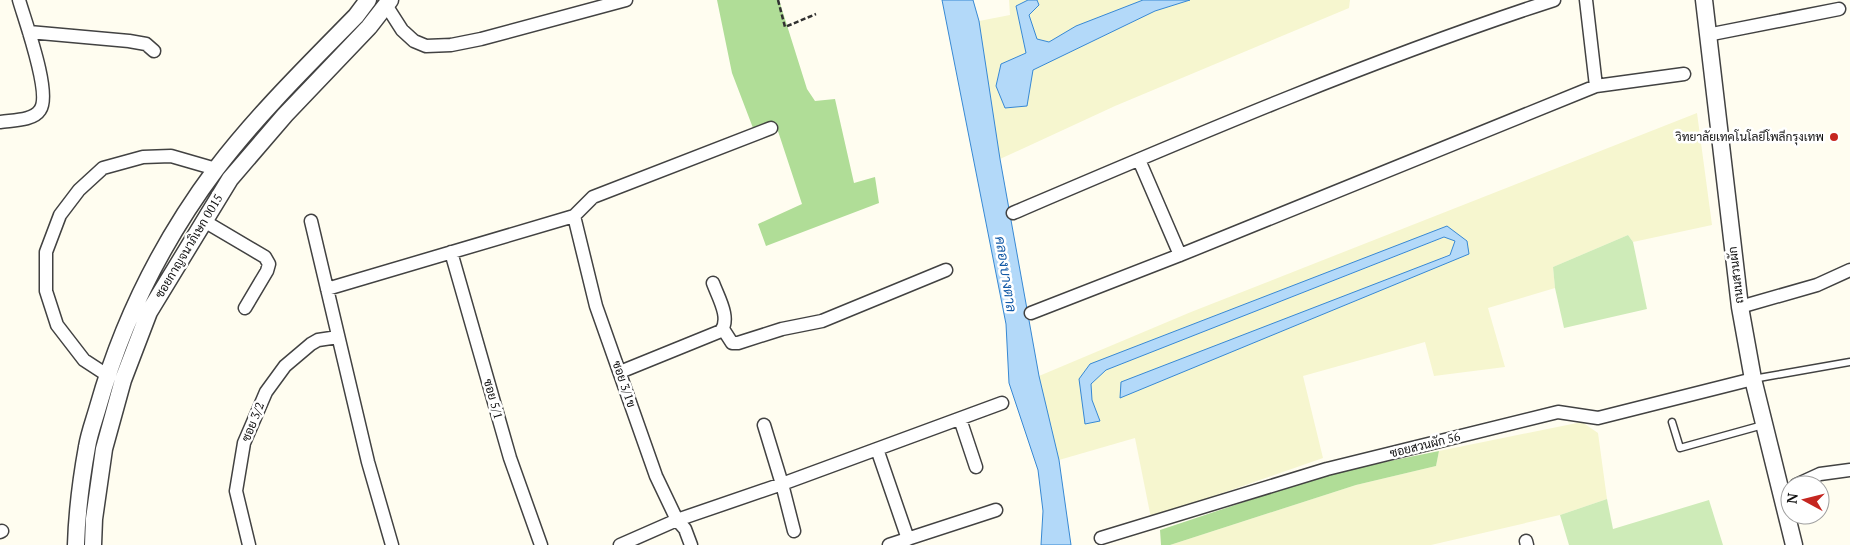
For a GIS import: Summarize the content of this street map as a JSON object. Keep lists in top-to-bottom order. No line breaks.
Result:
{"streets":{"street":["ซอยกาญจนาภิเษก 0015","ถนนสวนผัก","ซอย 3/1ข","ซอย 5/1","ซอย 3/2","ซอยสวนผัก 56"]},"crossings":[["ถนนสวนผัก","ซอยสวนผัก 56"]],"water":["คลองบางตาล"],"places":["วิทยาลัยเทคโนโลยีโพลีกรุงเทพ"],"north":"left"}
